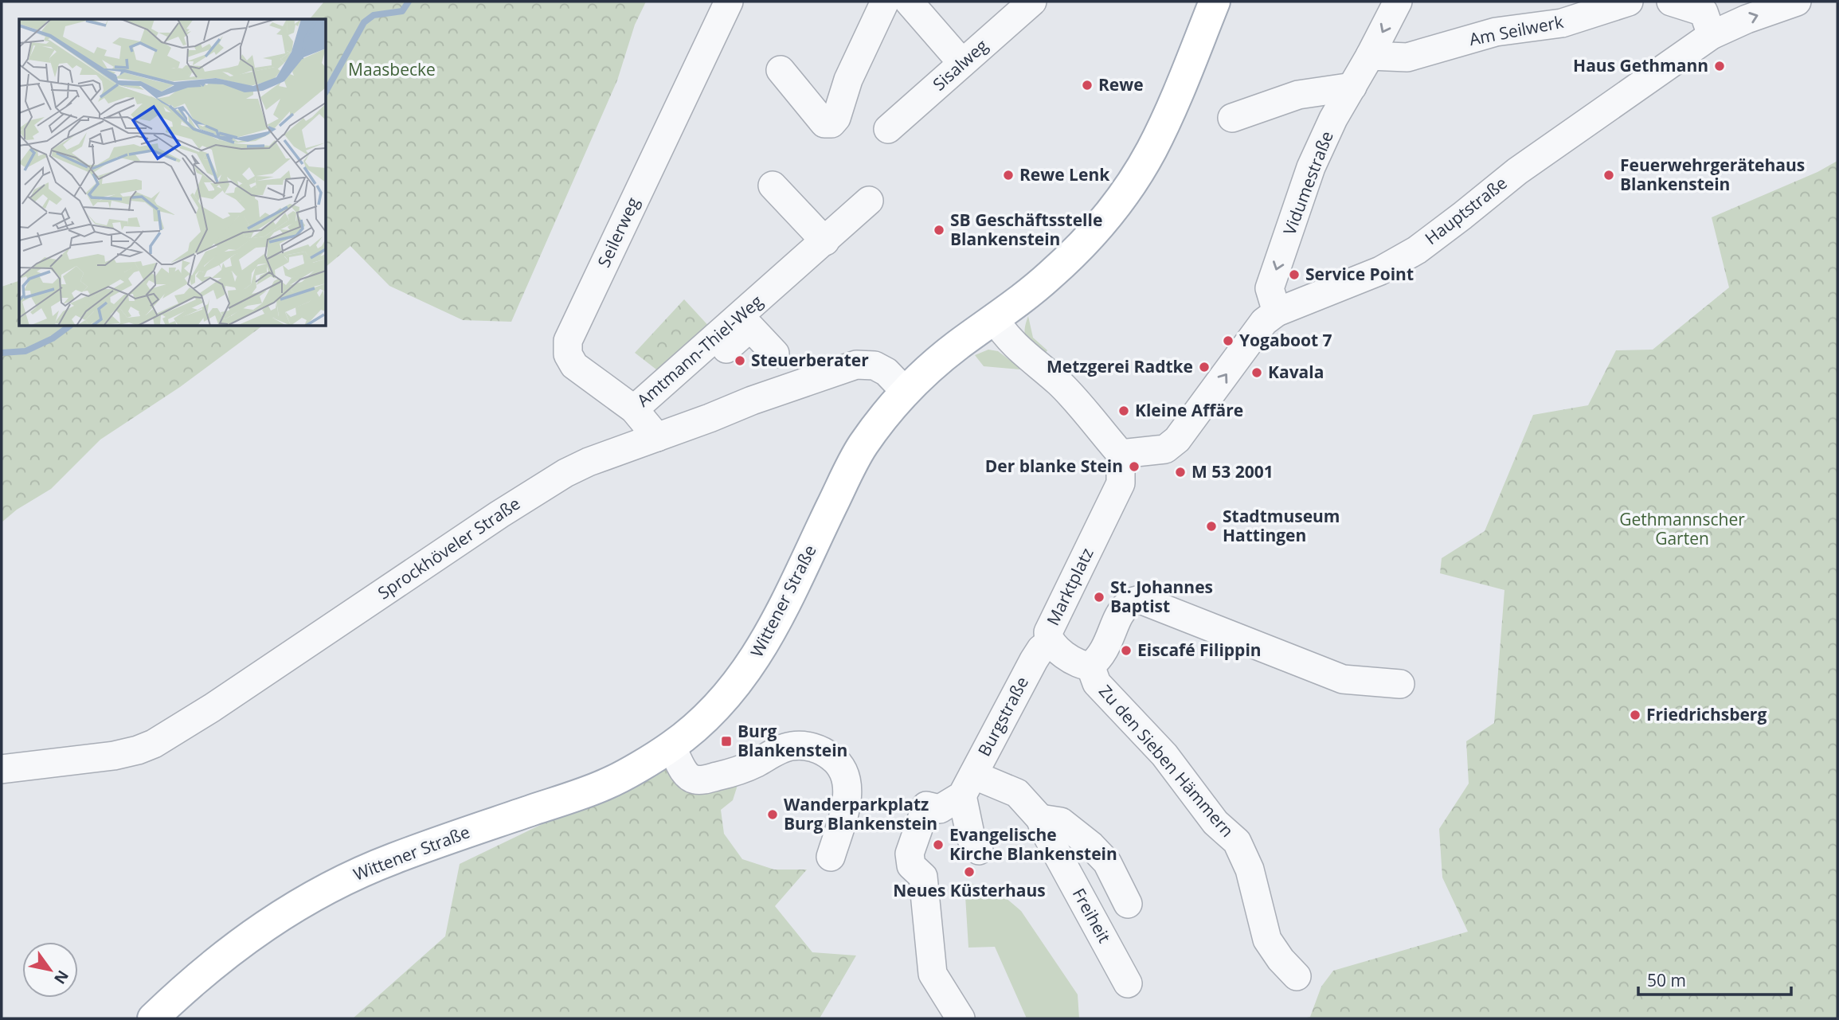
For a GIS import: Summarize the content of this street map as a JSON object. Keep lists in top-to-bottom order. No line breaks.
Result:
{"streets":{"main road":["Wittener Straße"],"street":["Am Seilwerk","Sisalweg","Vidumestraße","Hauptstraße","Seilerweg","Amtmann-Thiel-Weg","Sprockhöveler Straße","Marktplatz","Burgstraße","Zu den Sieben Hämmern","Freiheit"]},"crossings":[["Am Seilwerk","Vidumestraße"],["Vidumestraße","Hauptstraße"],["Hauptstraße","Marktplatz"],["Seilerweg","Amtmann-Thiel-Weg"],["Seilerweg","Sprockhöveler Straße"],["Sprockhöveler Straße","Wittener Straße"],["Marktplatz","Burgstraße"],["Marktplatz","Zu den Sieben Hämmern"],["Burgstraße","Freiheit"]],"one_way":["Vidumestraße","Hauptstraße"],"parks":["Maasbecke","Gethmannscher Garten"],"places":{"other":["Haus Gethmann","Rewe","Rewe Lenk","Feuerwehrgerätehaus Blankenstein","SB Geschäftsstelle Blankenstein","Service Point","Yogaboot 7","Steuerberater","Metzgerei Radtke","Kavala","Kleine Affäre","Der blanke Stein","M 53 2001","Stadtmuseum Hattingen","St. Johannes Baptist","Eiscafé Filippin","Friedrichsberg","Wanderparkplatz Burg Blankenstein","Evangelische Kirche Blankenstein","Neues Küsterhaus"],"transit":["Burg Blankenstein"]},"scale_bar":"50 m","north":"bottom right"}
